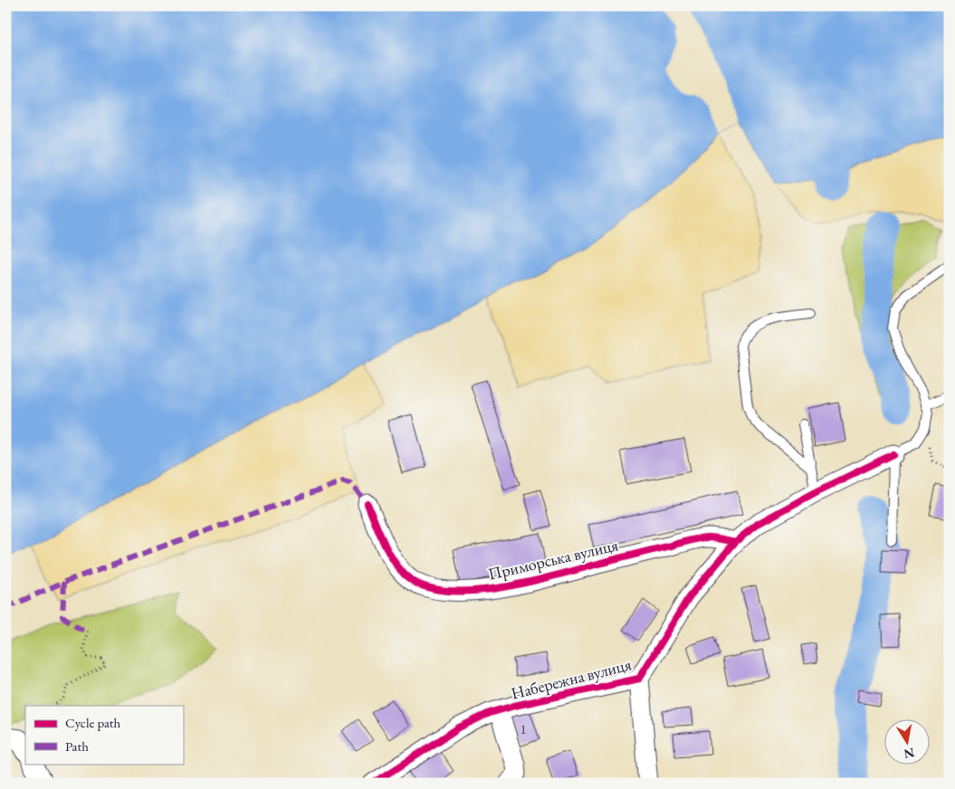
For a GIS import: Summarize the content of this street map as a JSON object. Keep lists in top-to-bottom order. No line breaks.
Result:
{"streets":{"street":["Приморська вулиця","Набережна вулиця"]},"crossings":[["Приморська вулиця","Набережна вулиця"]],"house_numbers":["1"],"legend":["Cycle path","Path"],"north":"bottom"}
